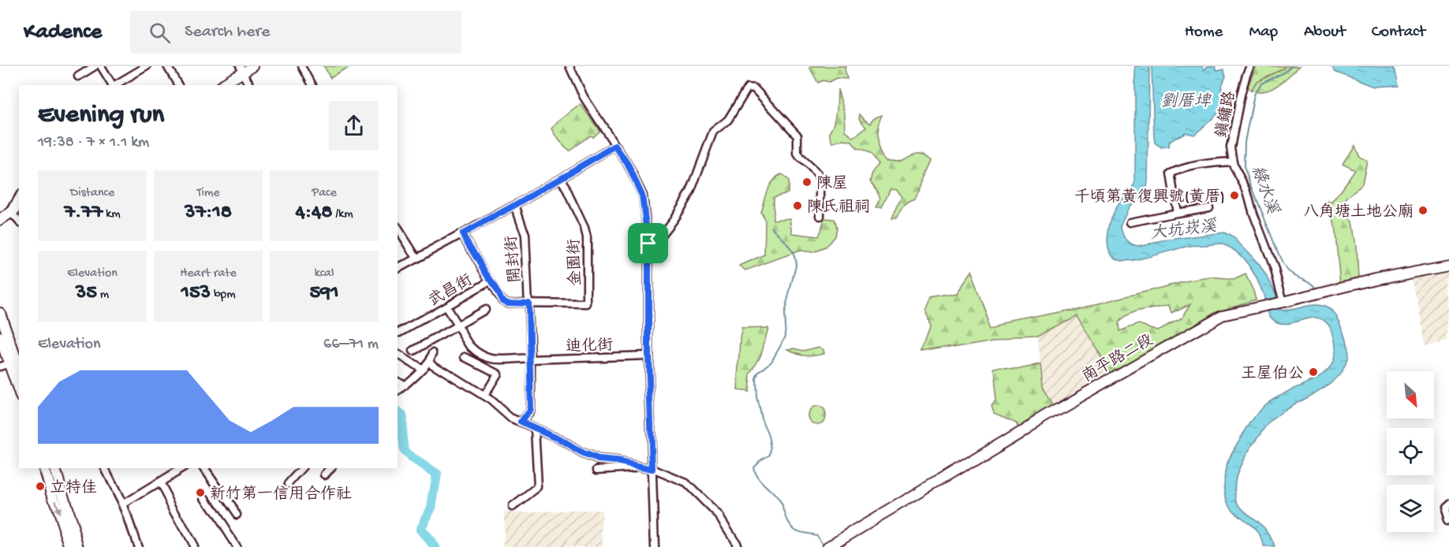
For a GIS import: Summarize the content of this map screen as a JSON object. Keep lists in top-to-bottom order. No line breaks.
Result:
{"streets":{"street":["鎮鏞路","開封街","金園街","武昌街","迪化街","南平路二段"]},"crossings":[["鎮鏞路","南平路二段"],["開封街","金園街"],["開封街","迪化街"],["金園街","武昌街"],["武昌街","迪化街"]],"water":["劉厝埤","綠水溪","大坑崁溪"],"places":["陳屋","千頃第黃復興號(黃厝)","陳氏祖祠","八角塘土地公廟","王屋伯公","立特佳","新竹第一信用合作社"],"north":"bottom right","page":{"header":"Kadence","search":"Search here","nav":["Home","Map","About","Contact"],"heading":["Evening run","19:38 · 7 × 1.1 km"],"stats":[["Distance","7.77 km"],["Time","37:18"],["Pace","4:48 /km"],["Elevation","35 m"],["Heart rate","153 bpm"],["kcal","591"]],"chart":["Elevation","66–71 m"]}}
